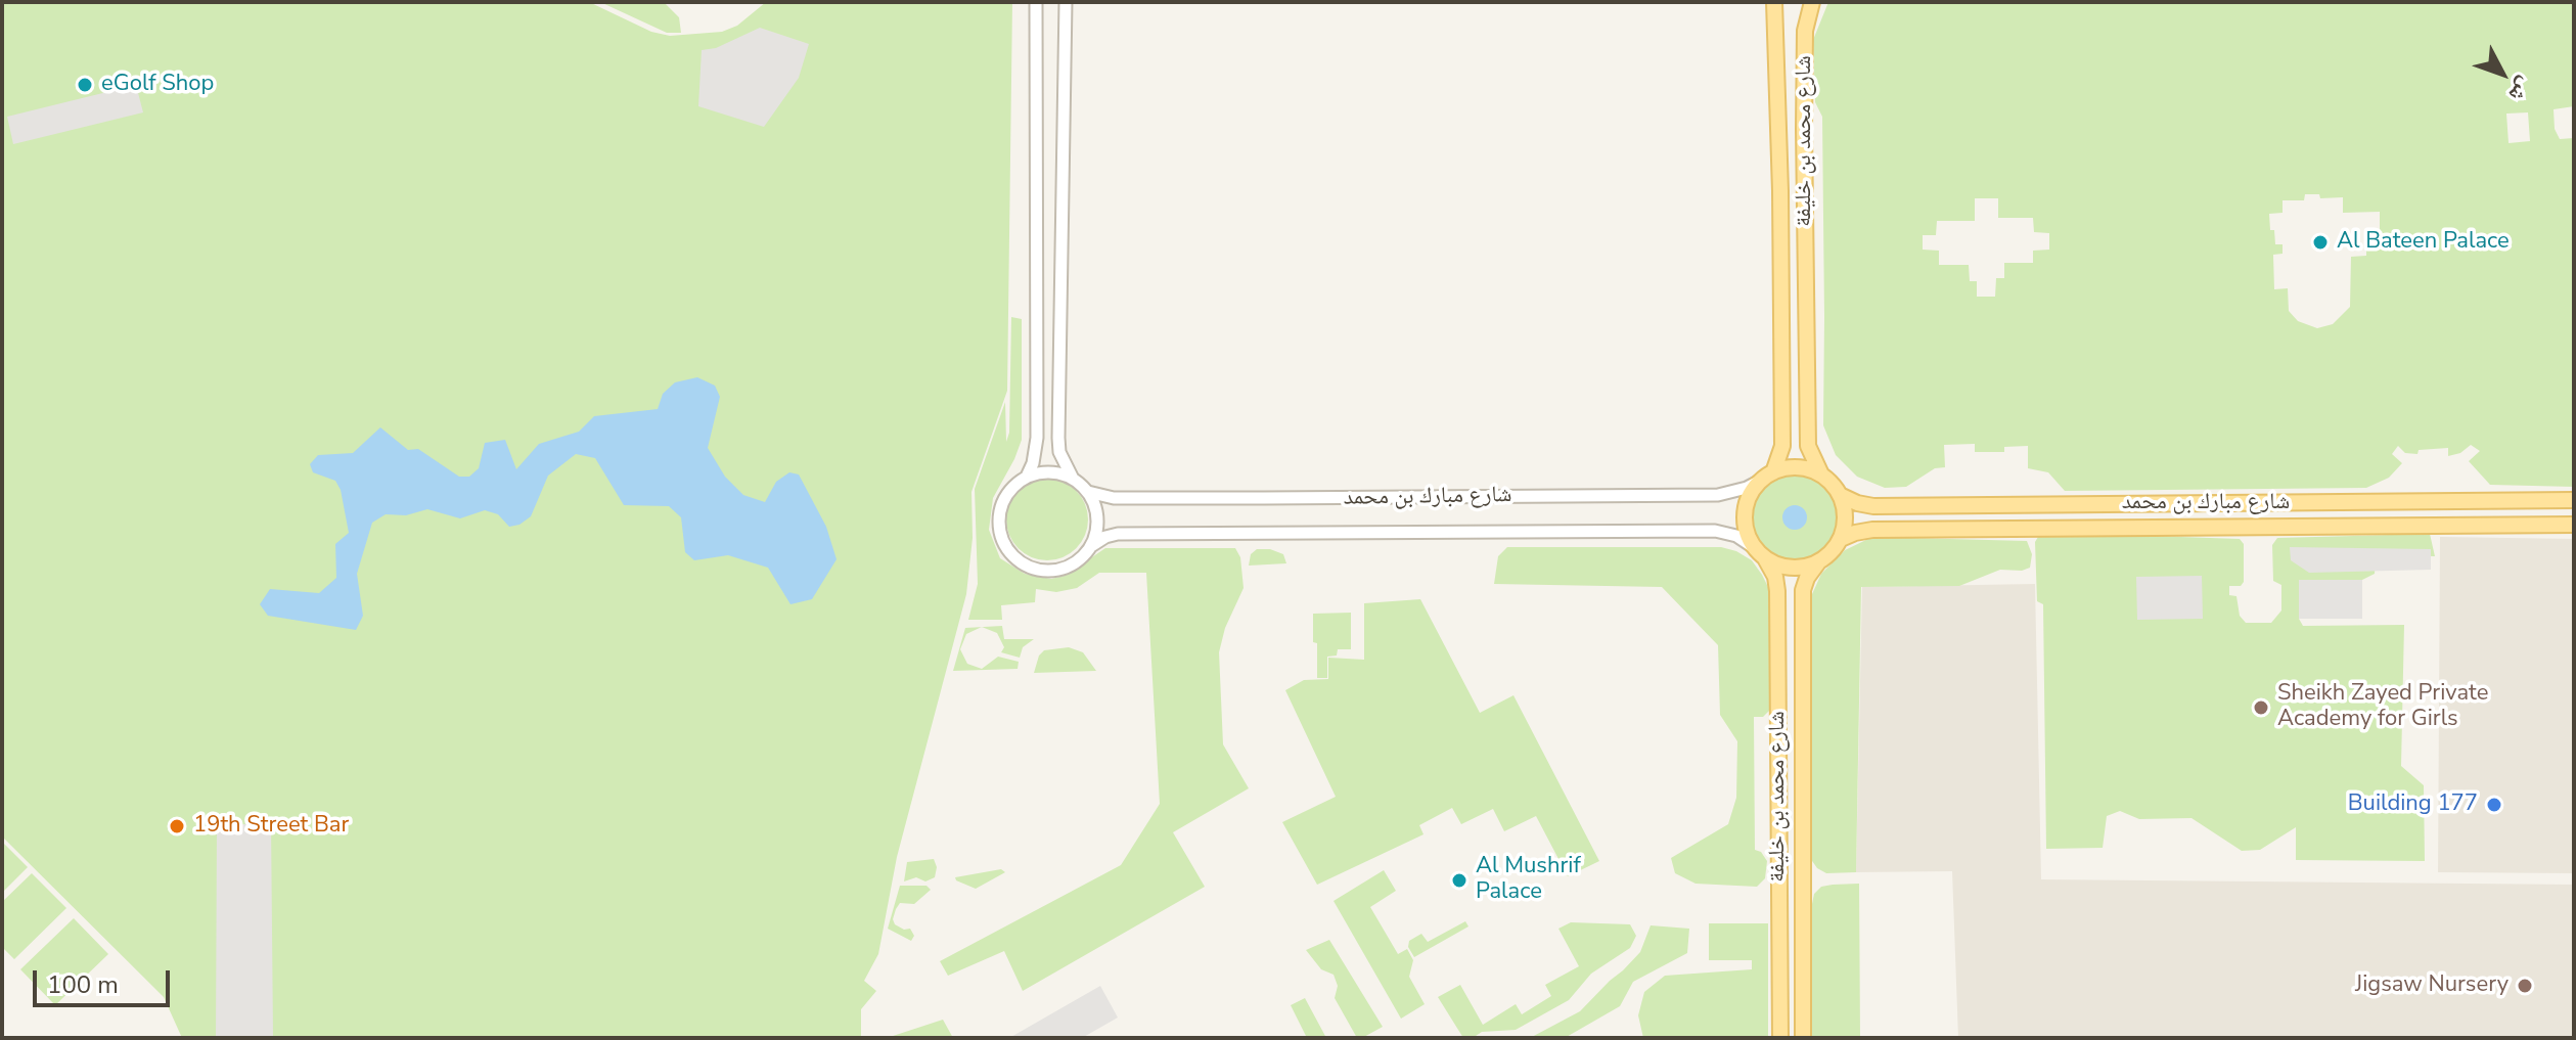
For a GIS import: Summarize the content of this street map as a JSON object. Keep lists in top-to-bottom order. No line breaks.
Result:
{"streets":{"main road":["شارع محمد بن خليفة","شارع مبارك بن محمد"]},"crossings":[["شارع محمد بن خليفة","شارع مبارك بن محمد"]],"places":["eGolf Shop","Al Bateen Palace","Sheikh Zayed Private Academy for Girls","Building 177","19th Street Bar","Al Mushrif Palace","Jigsaw Nursery"],"scale_bar":"100 m","north":"bottom right"}
